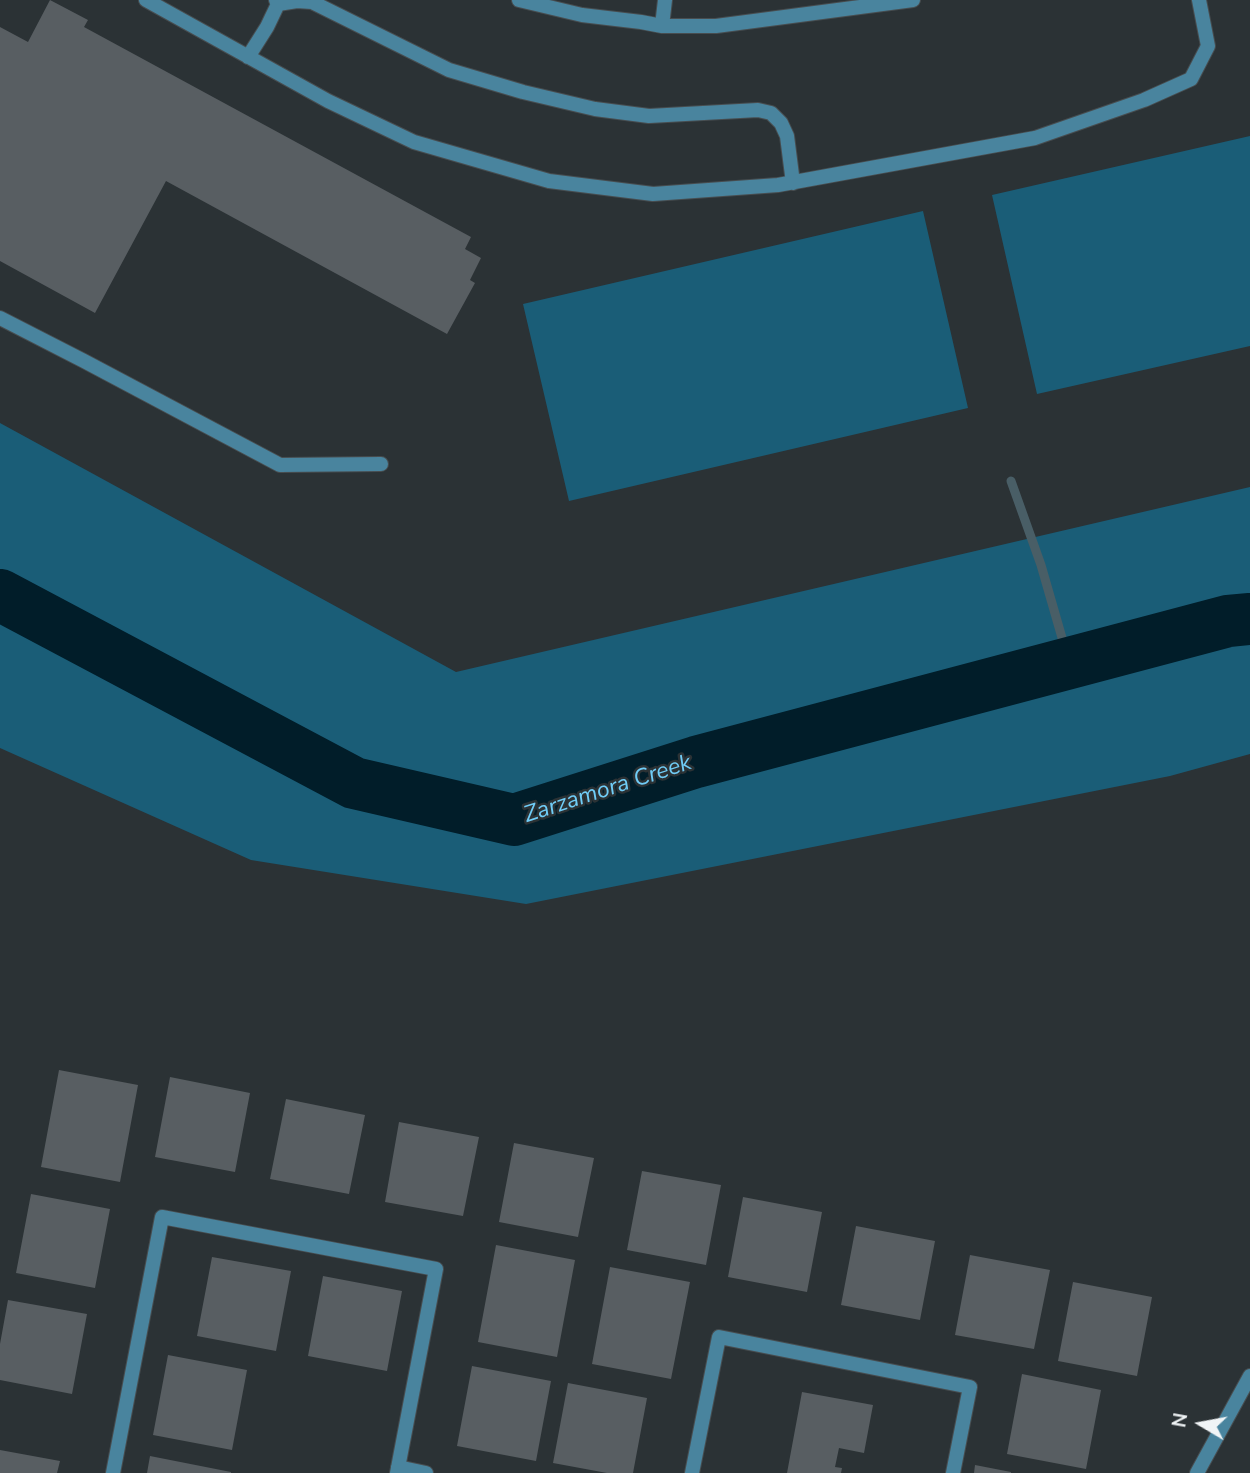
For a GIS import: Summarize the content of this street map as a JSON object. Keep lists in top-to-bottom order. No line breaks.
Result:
{"water":["Zarzamora Creek"],"north":"left"}
